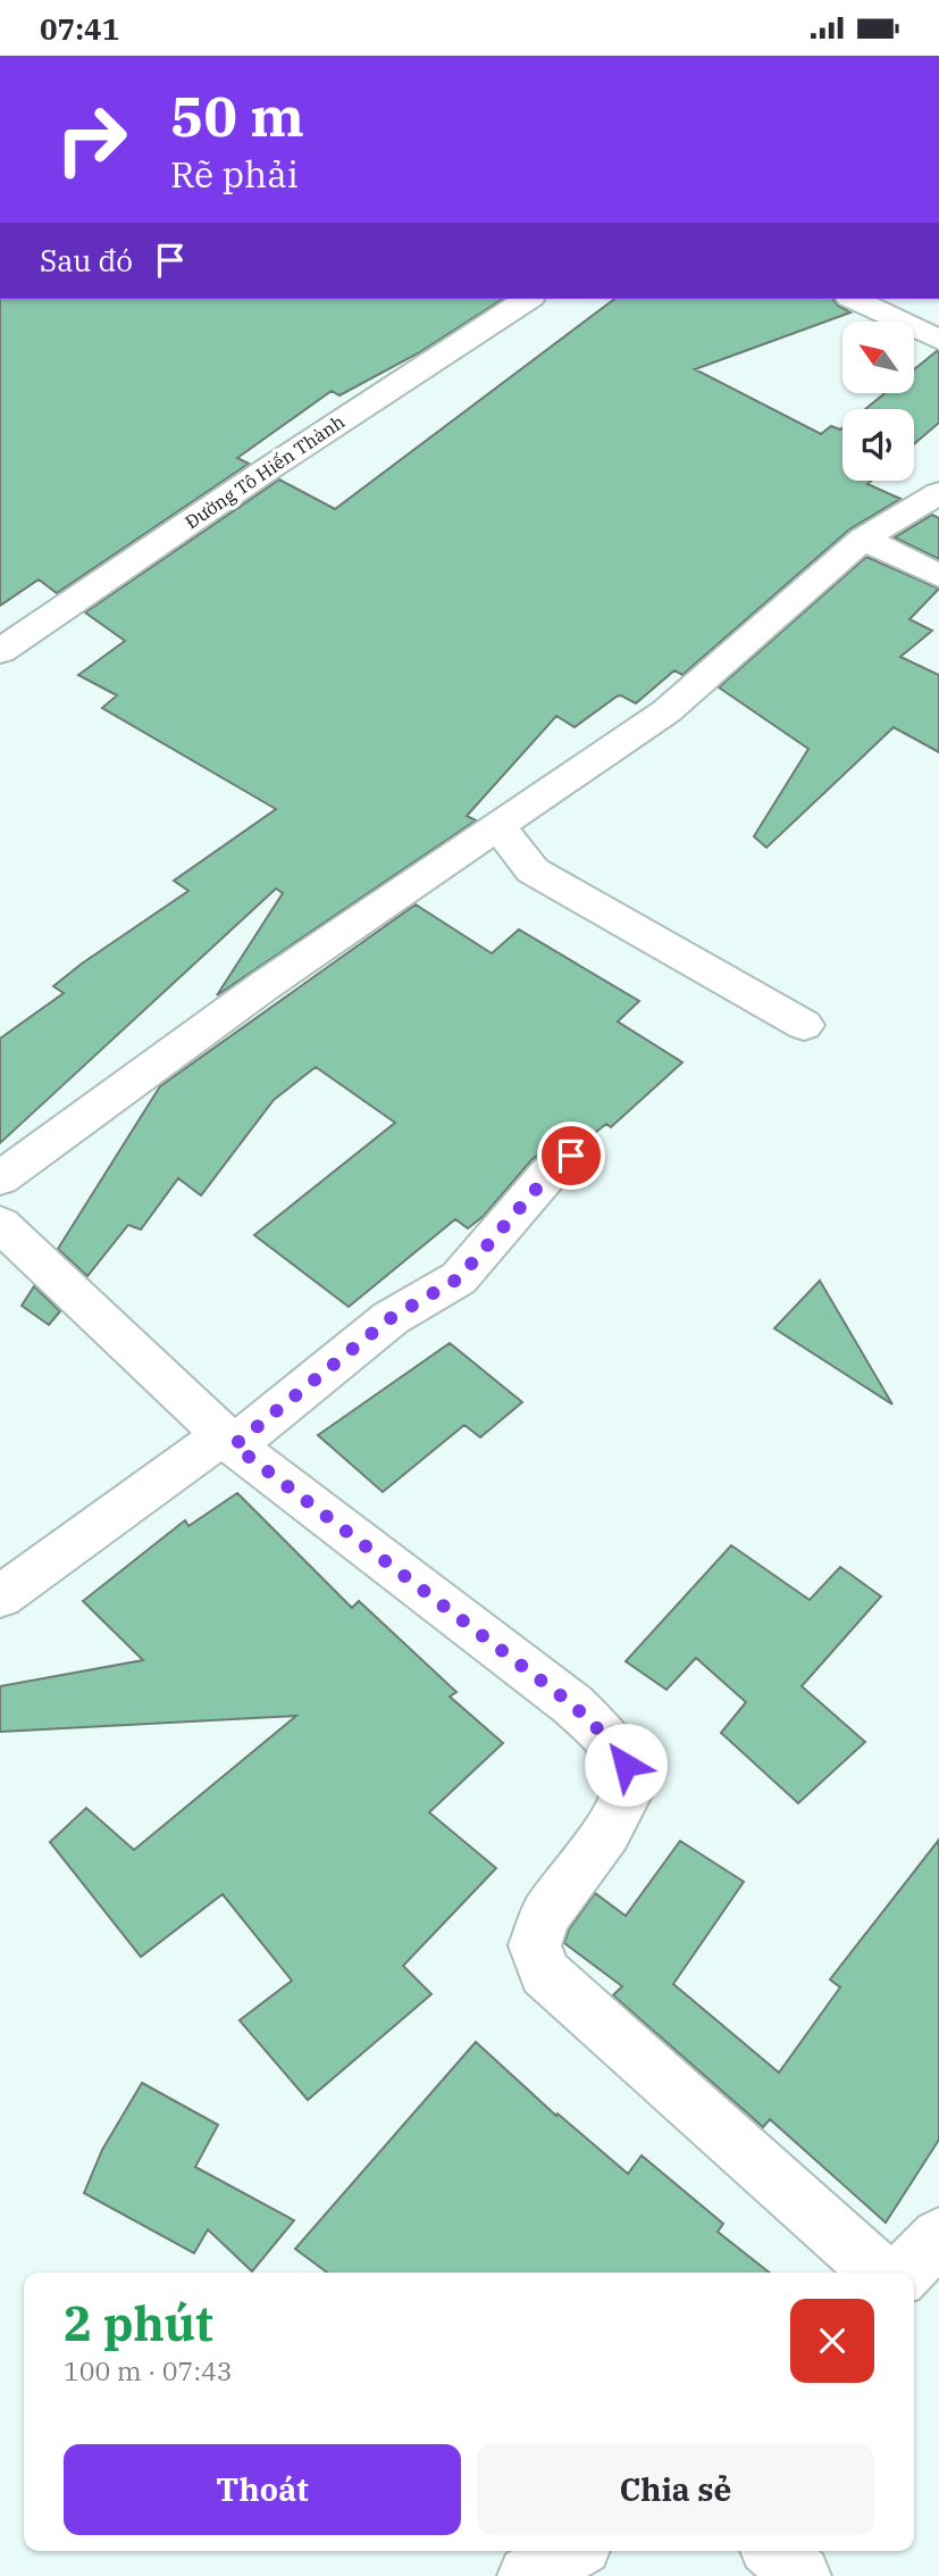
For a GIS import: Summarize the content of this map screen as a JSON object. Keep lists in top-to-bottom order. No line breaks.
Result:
{"streets":{"street":["Đường Tô Hiến Thành"]},"north":"top left","page":{"status":"07:41","turn":["50 m","Rẽ phải"],"then":"Sau đó","heading":["2 phút","100 m · 07:43"],"buttons":["Thoát","Chia sẻ"]}}
